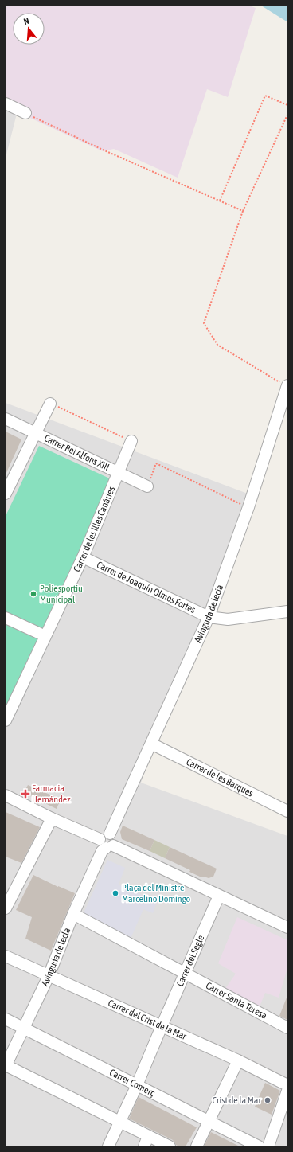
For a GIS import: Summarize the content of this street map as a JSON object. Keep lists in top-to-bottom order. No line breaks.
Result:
{"streets":{"street":["Carrer Rei Alfons XIII","Carrer de les Illes Canàries","Carrer de Joaquín Olmos Fortes","Avinguda de lecia","Carrer de les Barques","Avinguda de lecla","Carrer del Segle","Carrer Santa Teresa","Carrer del Crist de la Mar","Carrer Comerç"]},"crossings":[["Carrer Rei Alfons XIII","Carrer de les Illes Canàries"],["Carrer de les Illes Canàries","Carrer de Joaquín Olmos Fortes"],["Carrer de Joaquín Olmos Fortes","Avinguda de lecia"],["Avinguda de lecia","Carrer de les Barques"],["Avinguda de lecia","Avinguda de lecla"],["Avinguda de lecla","Carrer del Crist de la Mar"],["Avinguda de lecla","Carrer Comerç"],["Carrer del Segle","Carrer Santa Teresa"],["Carrer del Segle","Carrer del Crist de la Mar"],["Carrer del Segle","Carrer Comerç"]],"places":{"other":["Poliesportiu Municipal","Plaça del Ministre Marcelino Domingo","Crist de la Mar"],"health":["Farmacia Hernández"]},"north":"top"}
